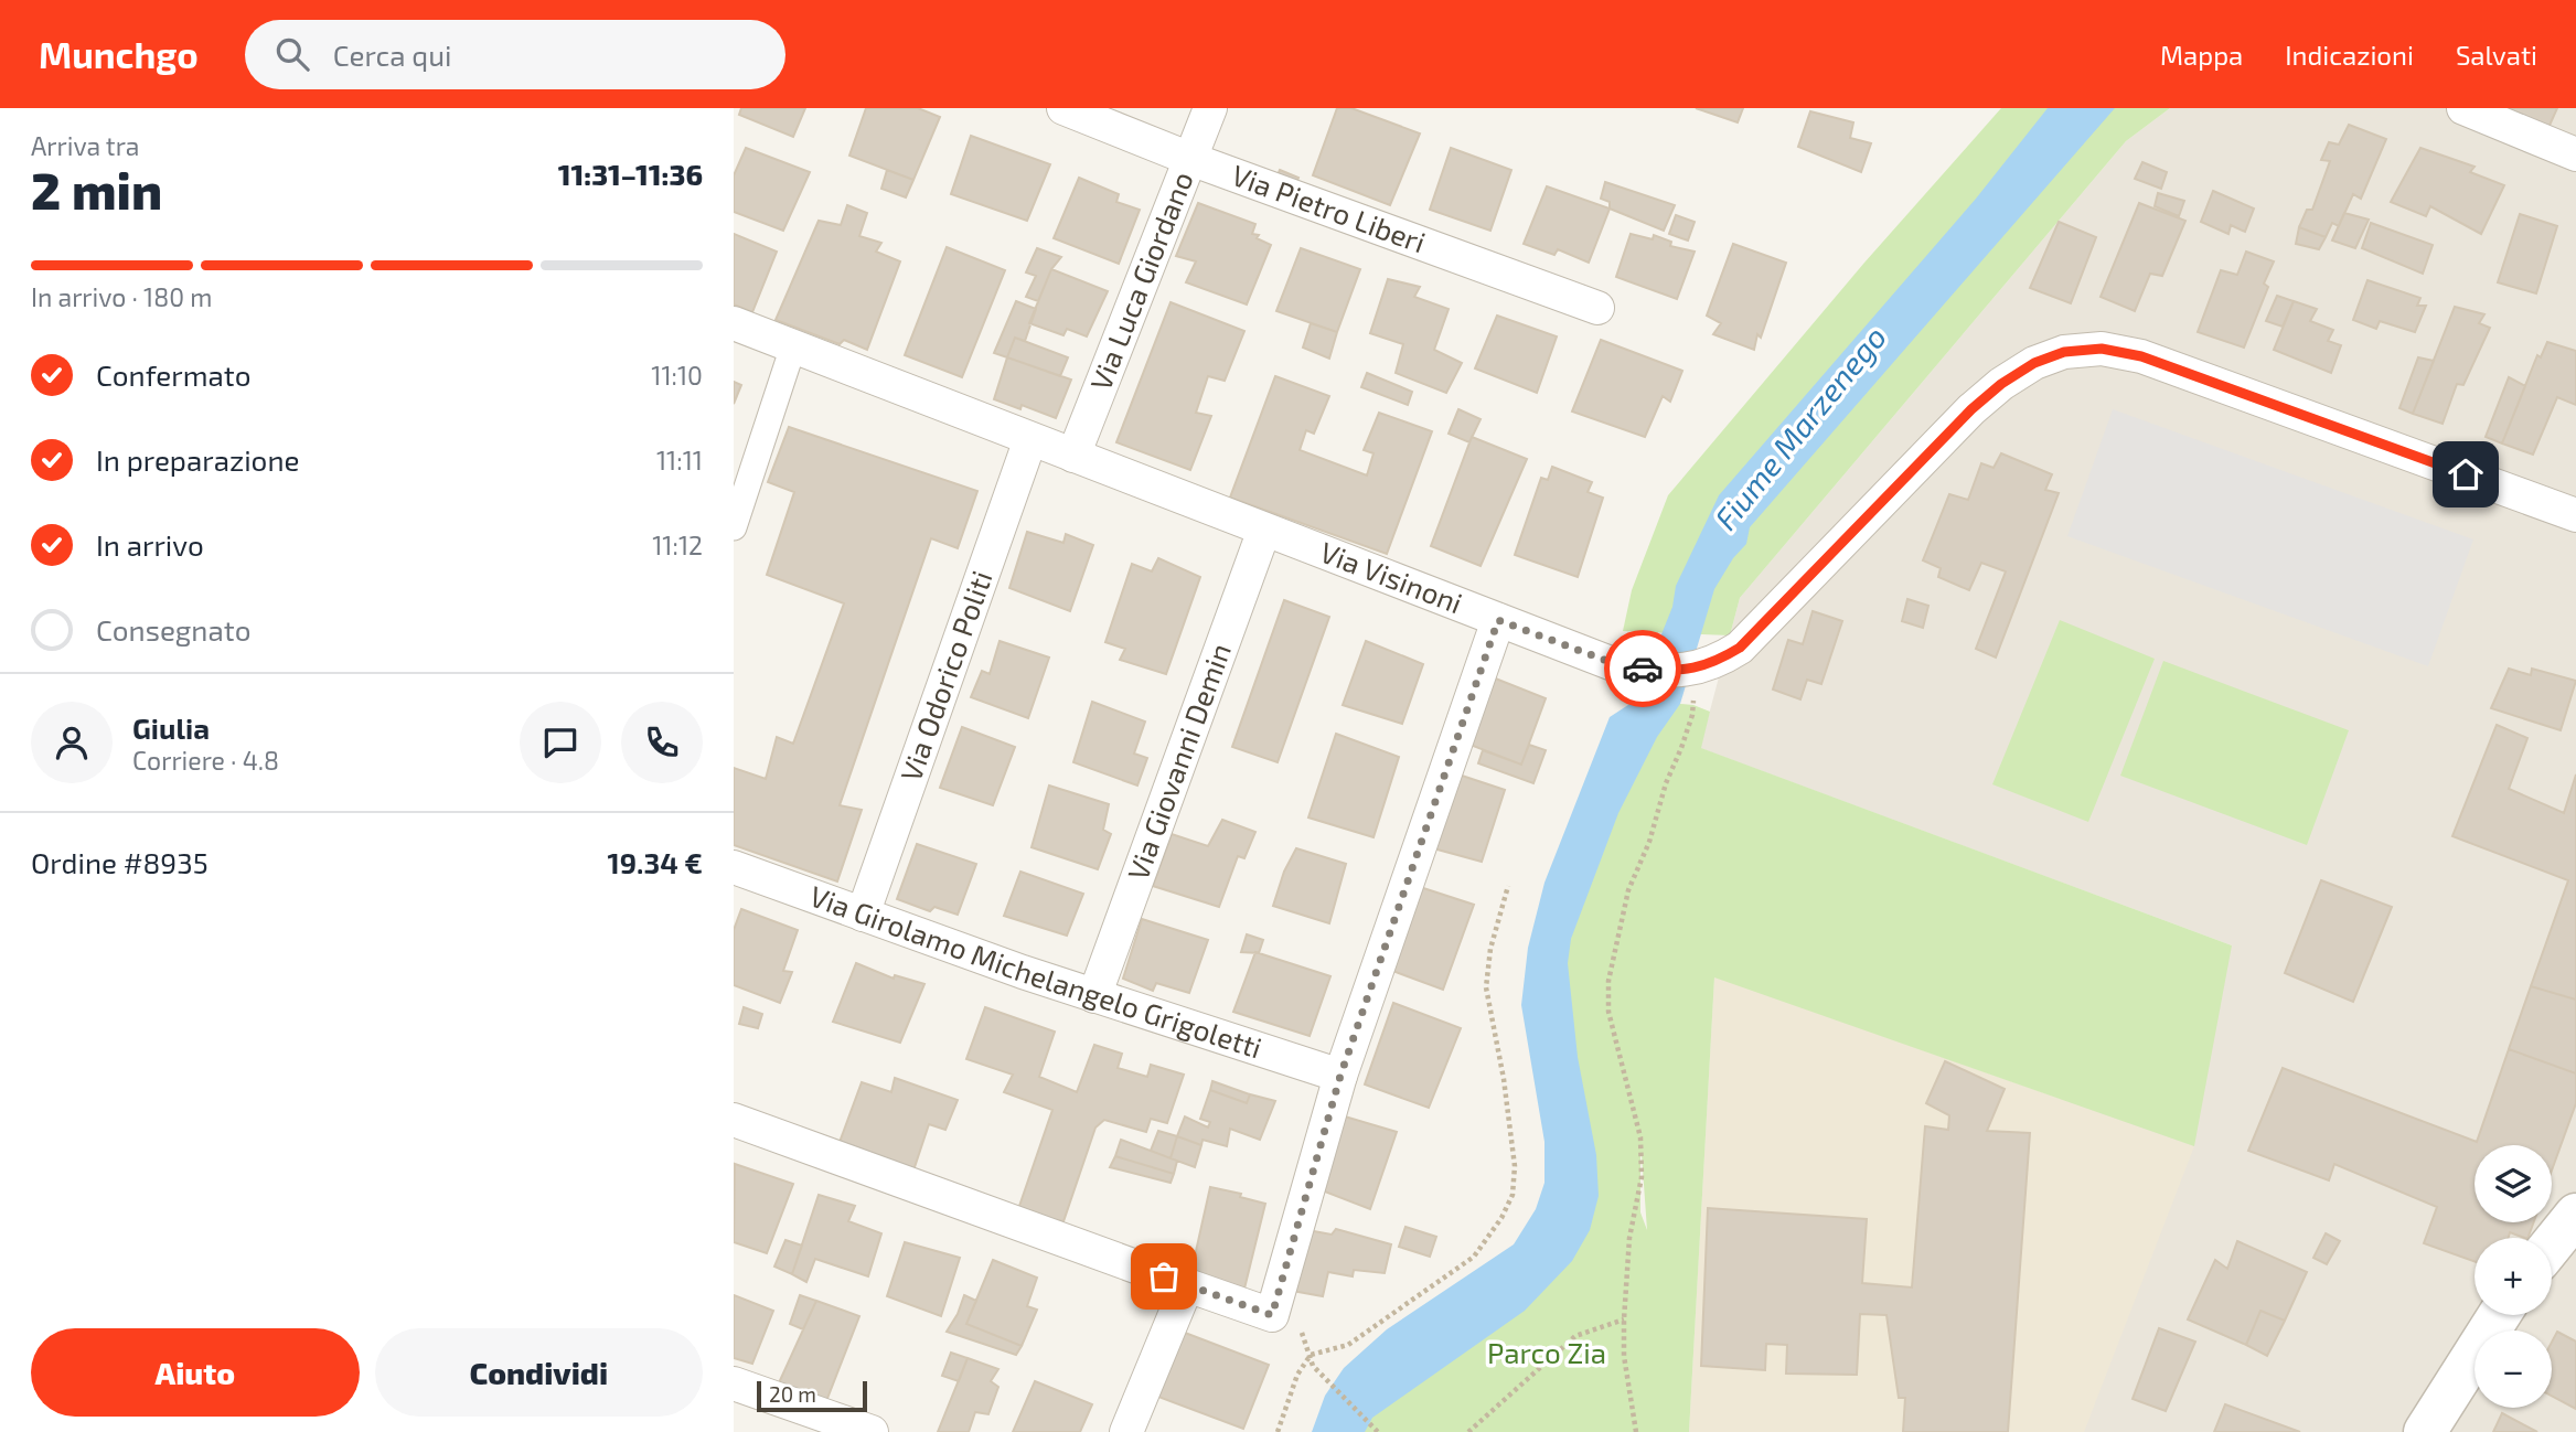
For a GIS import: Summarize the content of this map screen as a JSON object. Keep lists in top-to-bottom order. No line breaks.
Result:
{"streets":{"street":["Via Pietro Liberi","Via Luca Giordano","Via Visinoni","Via Odorico Politi","Via Giovanni Demin","Via Girolamo Michelangelo Grigoletti"]},"crossings":[["Via Pietro Liberi","Via Luca Giordano"],["Via Luca Giordano","Via Visinoni"],["Via Visinoni","Via Odorico Politi"],["Via Visinoni","Via Giovanni Demin"],["Via Odorico Politi","Via Girolamo Michelangelo Grigoletti"],["Via Giovanni Demin","Via Girolamo Michelangelo Grigoletti"]],"water":["Fiume Marzenego"],"parks":["Parco Zia"],"scale_bar":"20 m","page":{"header":"Munchgo","search":"Cerca qui","nav":["Mappa","Indicazioni","Salvati"],"heading":["2 min","Arriva tra","11:31–11:36"],"panel":["Giulia","Corriere · 4.8","Ordine #8935","19.34 €"],"bar":"In arrivo · 180 m","list":[["Confermato","11:10"],["In preparazione","11:11"],["In arrivo","11:12"],"Consegnato"],"map_buttons":["+","−"],"buttons":["Aiuto","Condividi"],"scale":"20 m"}}
